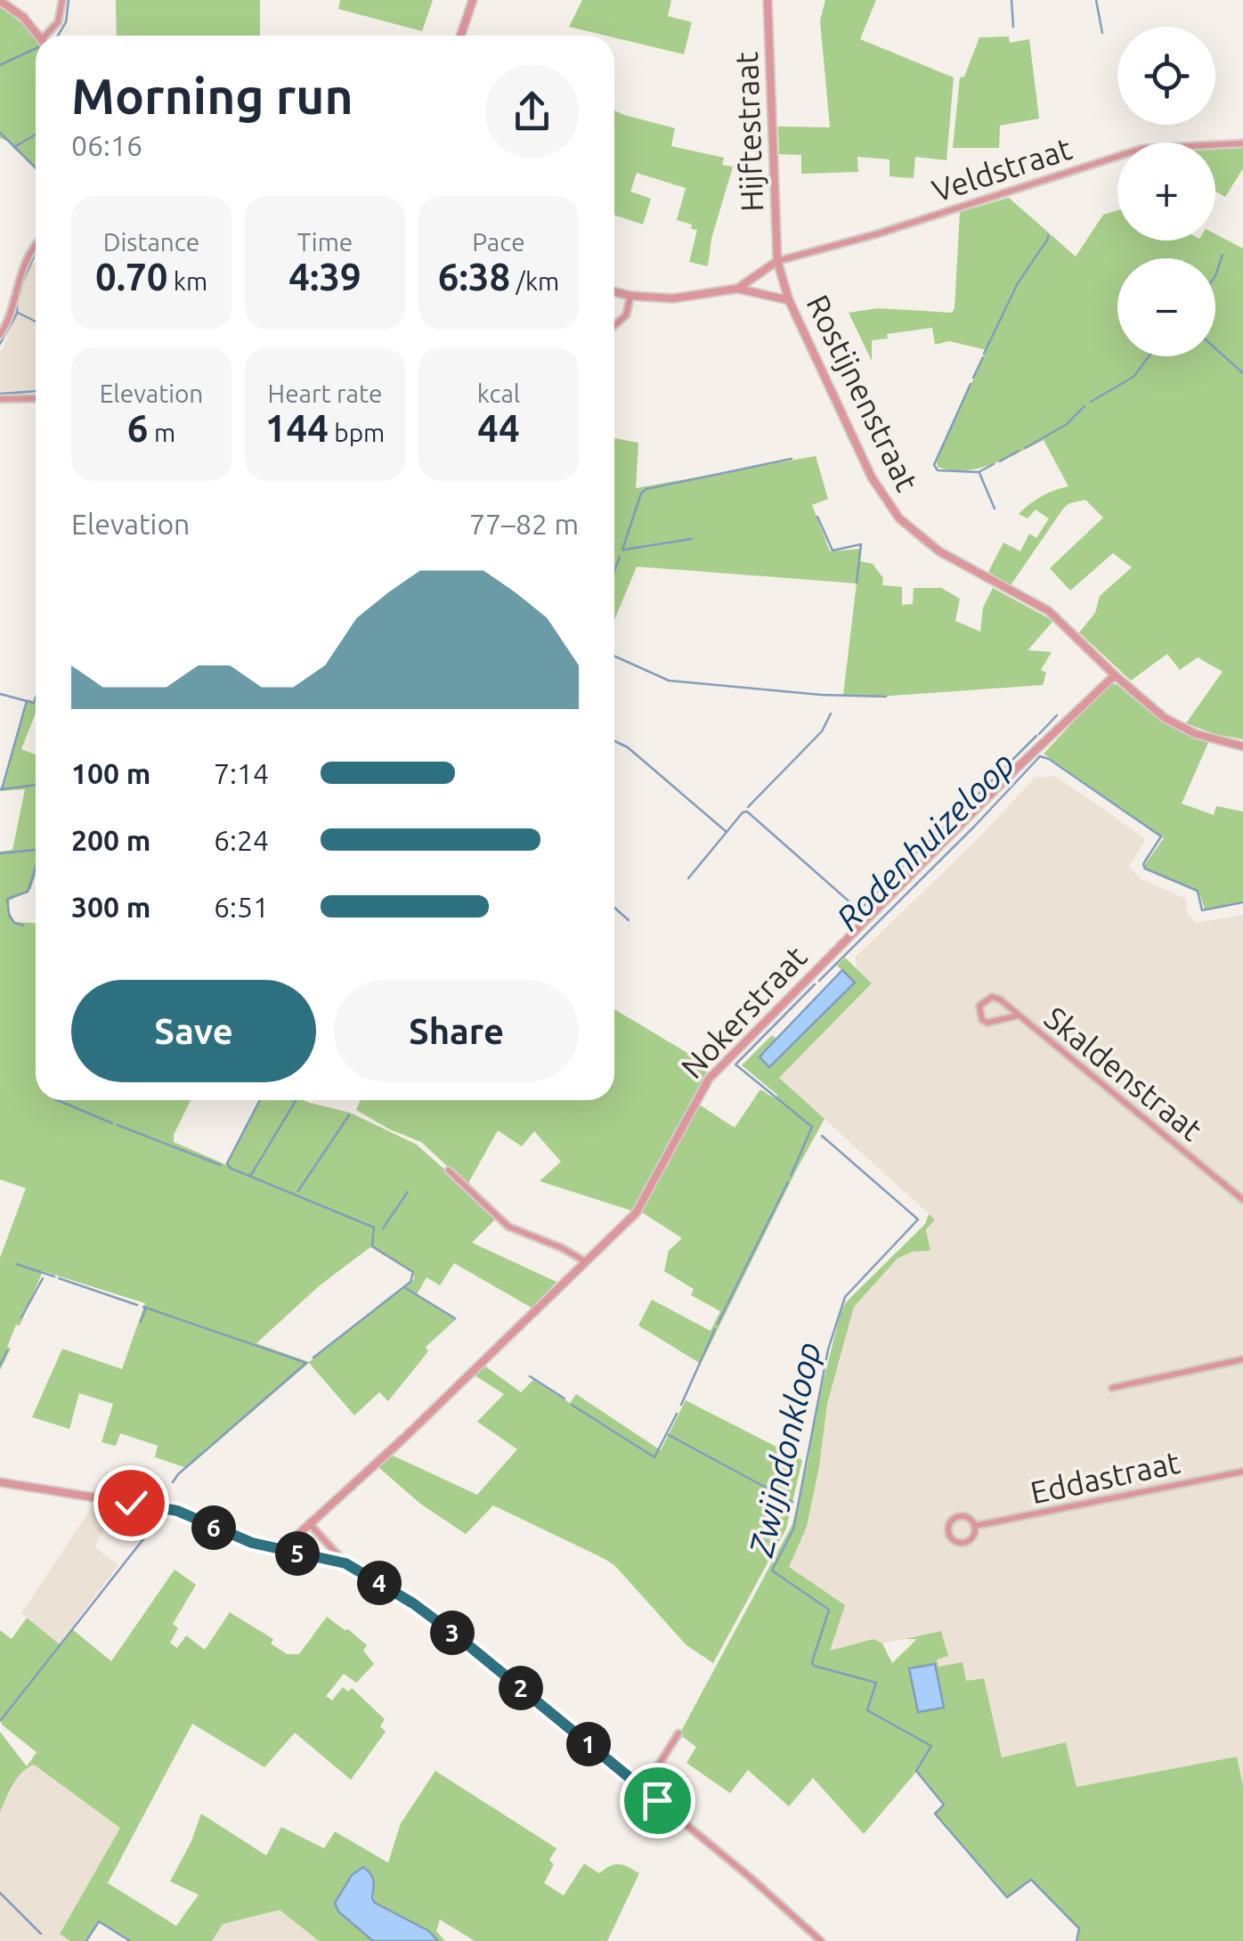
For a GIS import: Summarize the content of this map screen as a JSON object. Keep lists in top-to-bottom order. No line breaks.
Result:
{"streets":{"street":["Hijftestraat","Veldstraat","Rostijnenstraat","Nokerstraat","Skaldenstraat","Eddastraat"]},"crossings":[["Hijftestraat","Veldstraat"],["Hijftestraat","Rostijnenstraat"],["Veldstraat","Rostijnenstraat"],["Rostijnenstraat","Nokerstraat"]],"water":["Rodenhuizeloop","Zwijndonkloop"],"page":{"map_buttons":["+","−"],"heading":["Morning run","06:16"],"stats":[["Distance","0.70 km"],["Time","4:39"],["Pace","6:38 /km"],["Elevation","6 m"],["Heart rate","144 bpm"],["kcal","44"]],"chart":["Elevation","77–82 m"],"list":[{"name":"100 m","note":"7:14"},{"name":"200 m","note":"6:24"},{"name":"300 m","note":"6:51"}],"buttons":["Save","Share"],"pins":["6","5","4","3","2","1"]}}
